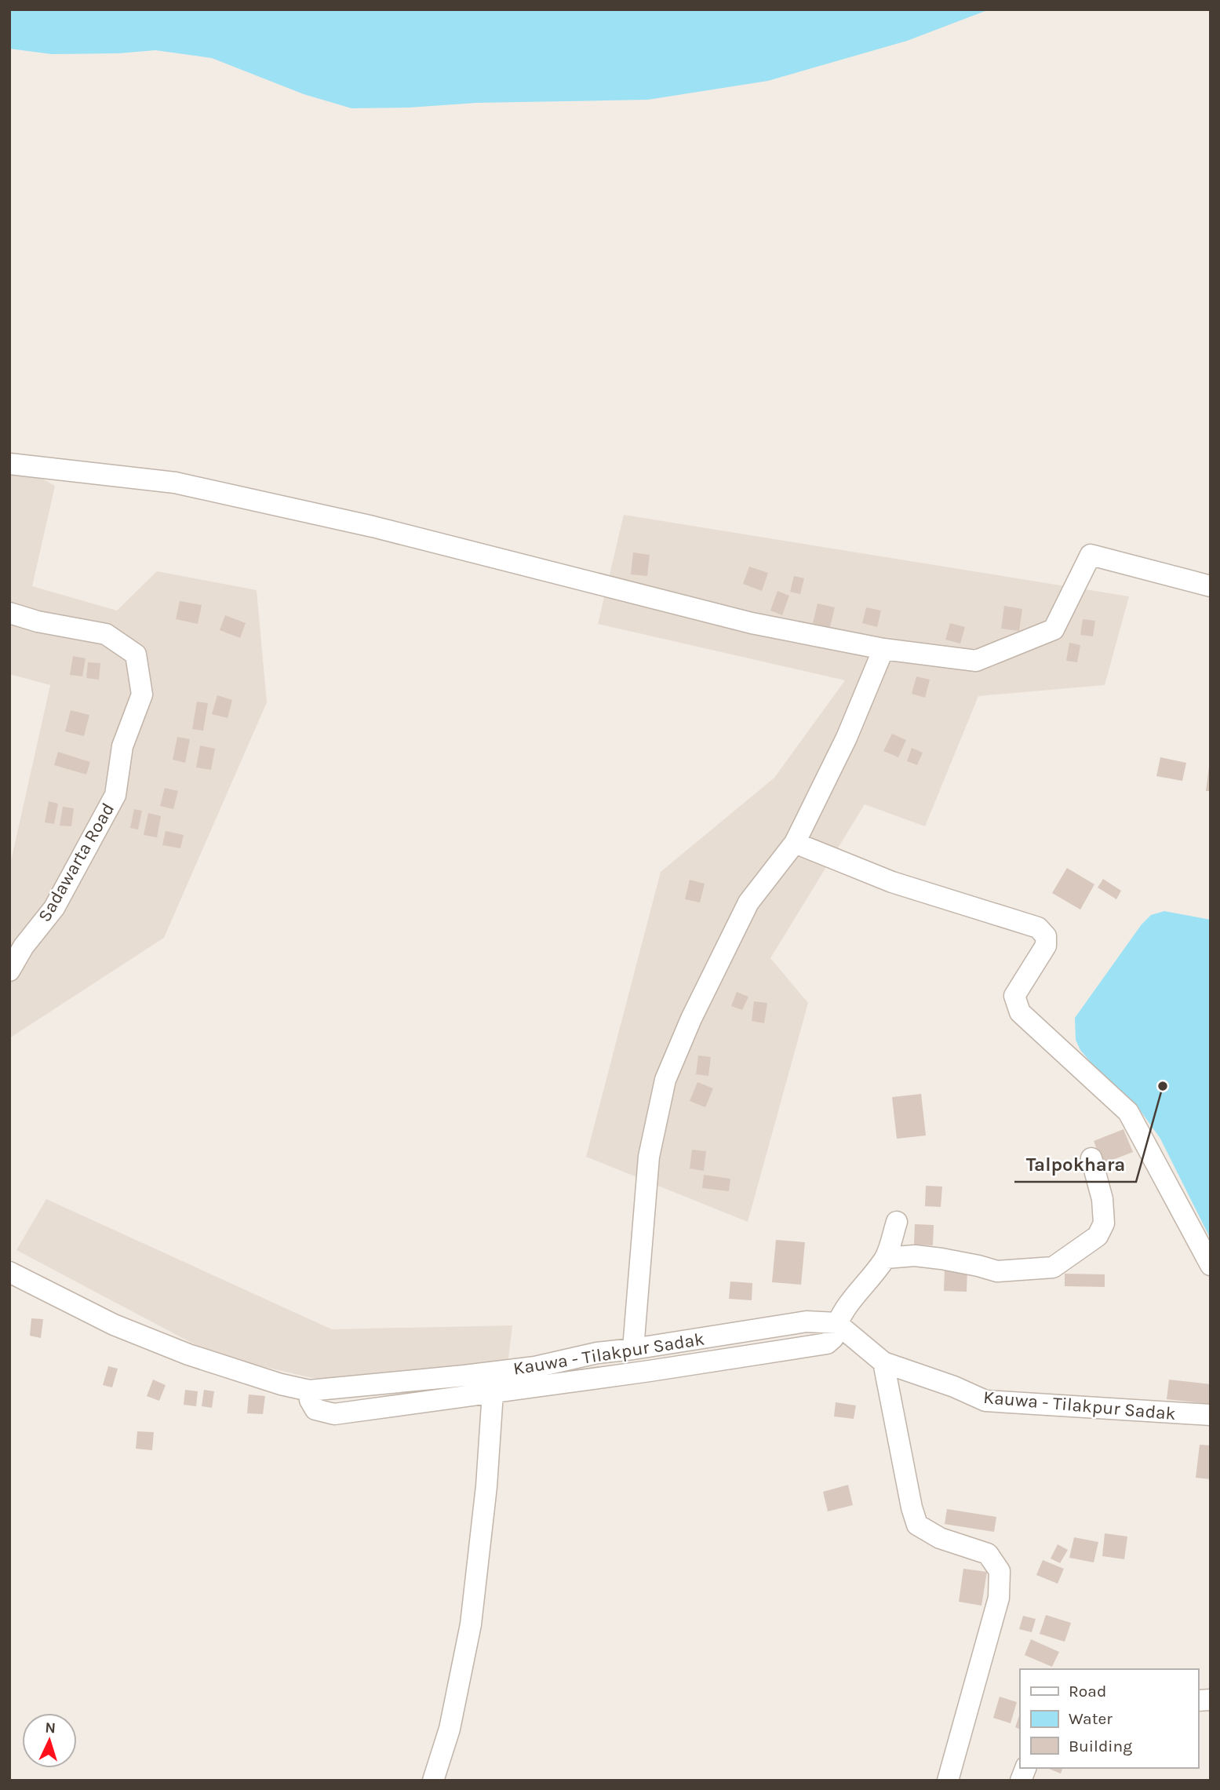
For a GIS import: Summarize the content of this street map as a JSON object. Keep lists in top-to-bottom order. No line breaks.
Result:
{"streets":{"street":["Sadawarta Road","Kauwa - Tilakpur Sadak"]},"places":["Talpokhara"],"legend":["Road","Water","Building"],"north":"top"}
